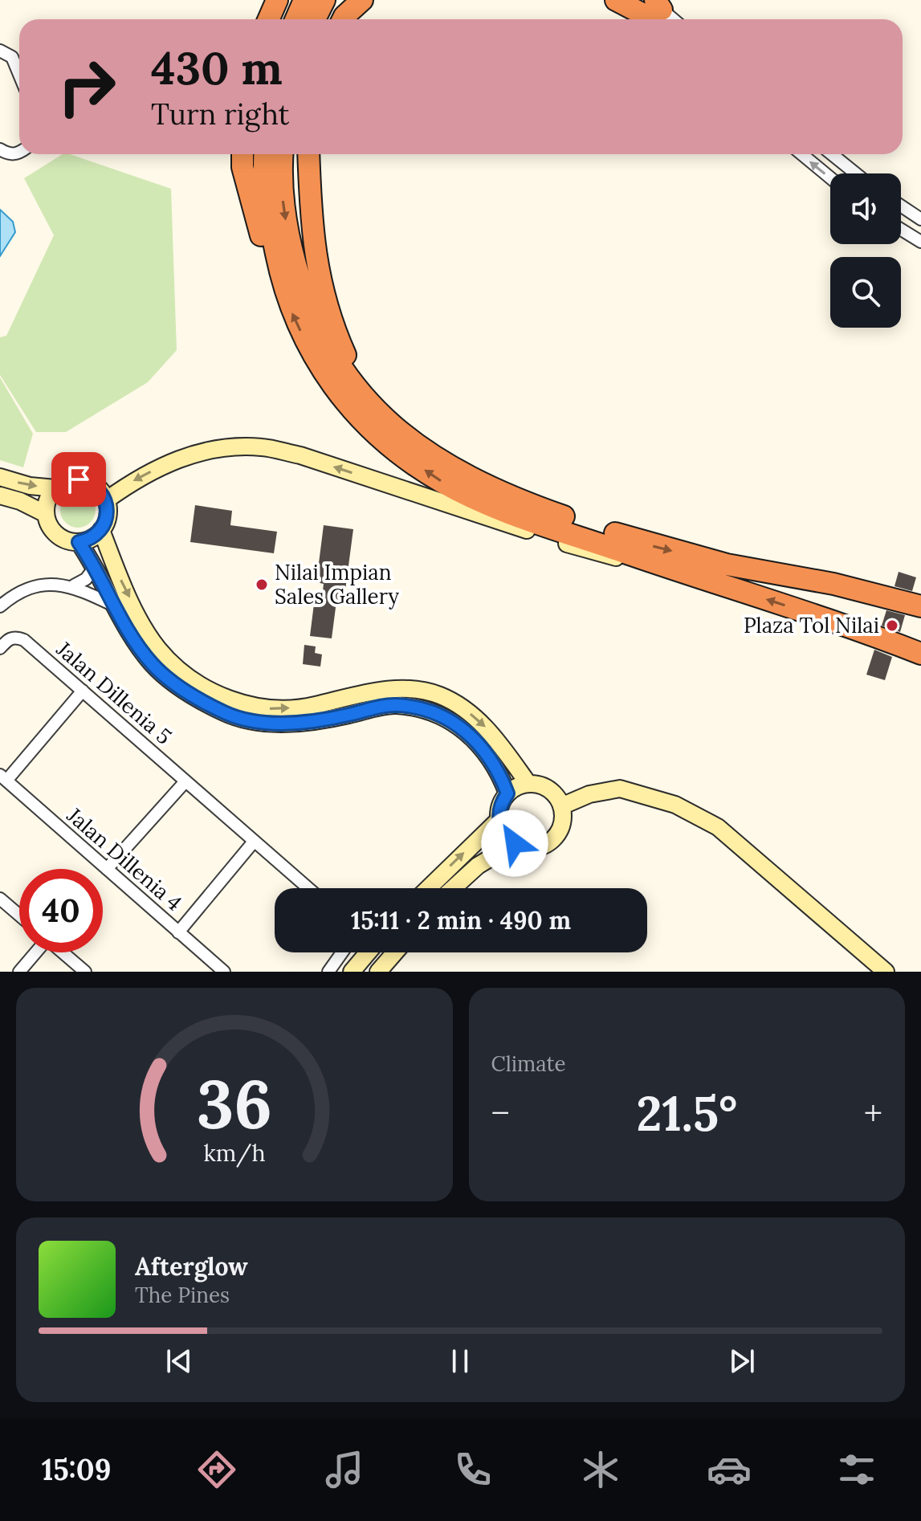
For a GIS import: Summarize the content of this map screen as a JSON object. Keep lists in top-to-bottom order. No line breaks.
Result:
{"streets":{"street":["Jalan Dillenia 5","Jalan Dillenia 4"]},"places":["Nilai Impian Sales Gallery","Plaza Tol Nilai"],"page":{"turn":["430 m","Turn right"],"limit":"40","trip":"15:11 · 2 min · 490 m","tile":"Climate","heat":["−","21.5°","+"],"song":["Afterglow","The Pines"],"tabs":"15:09","gauge":["36","km/h"]}}
